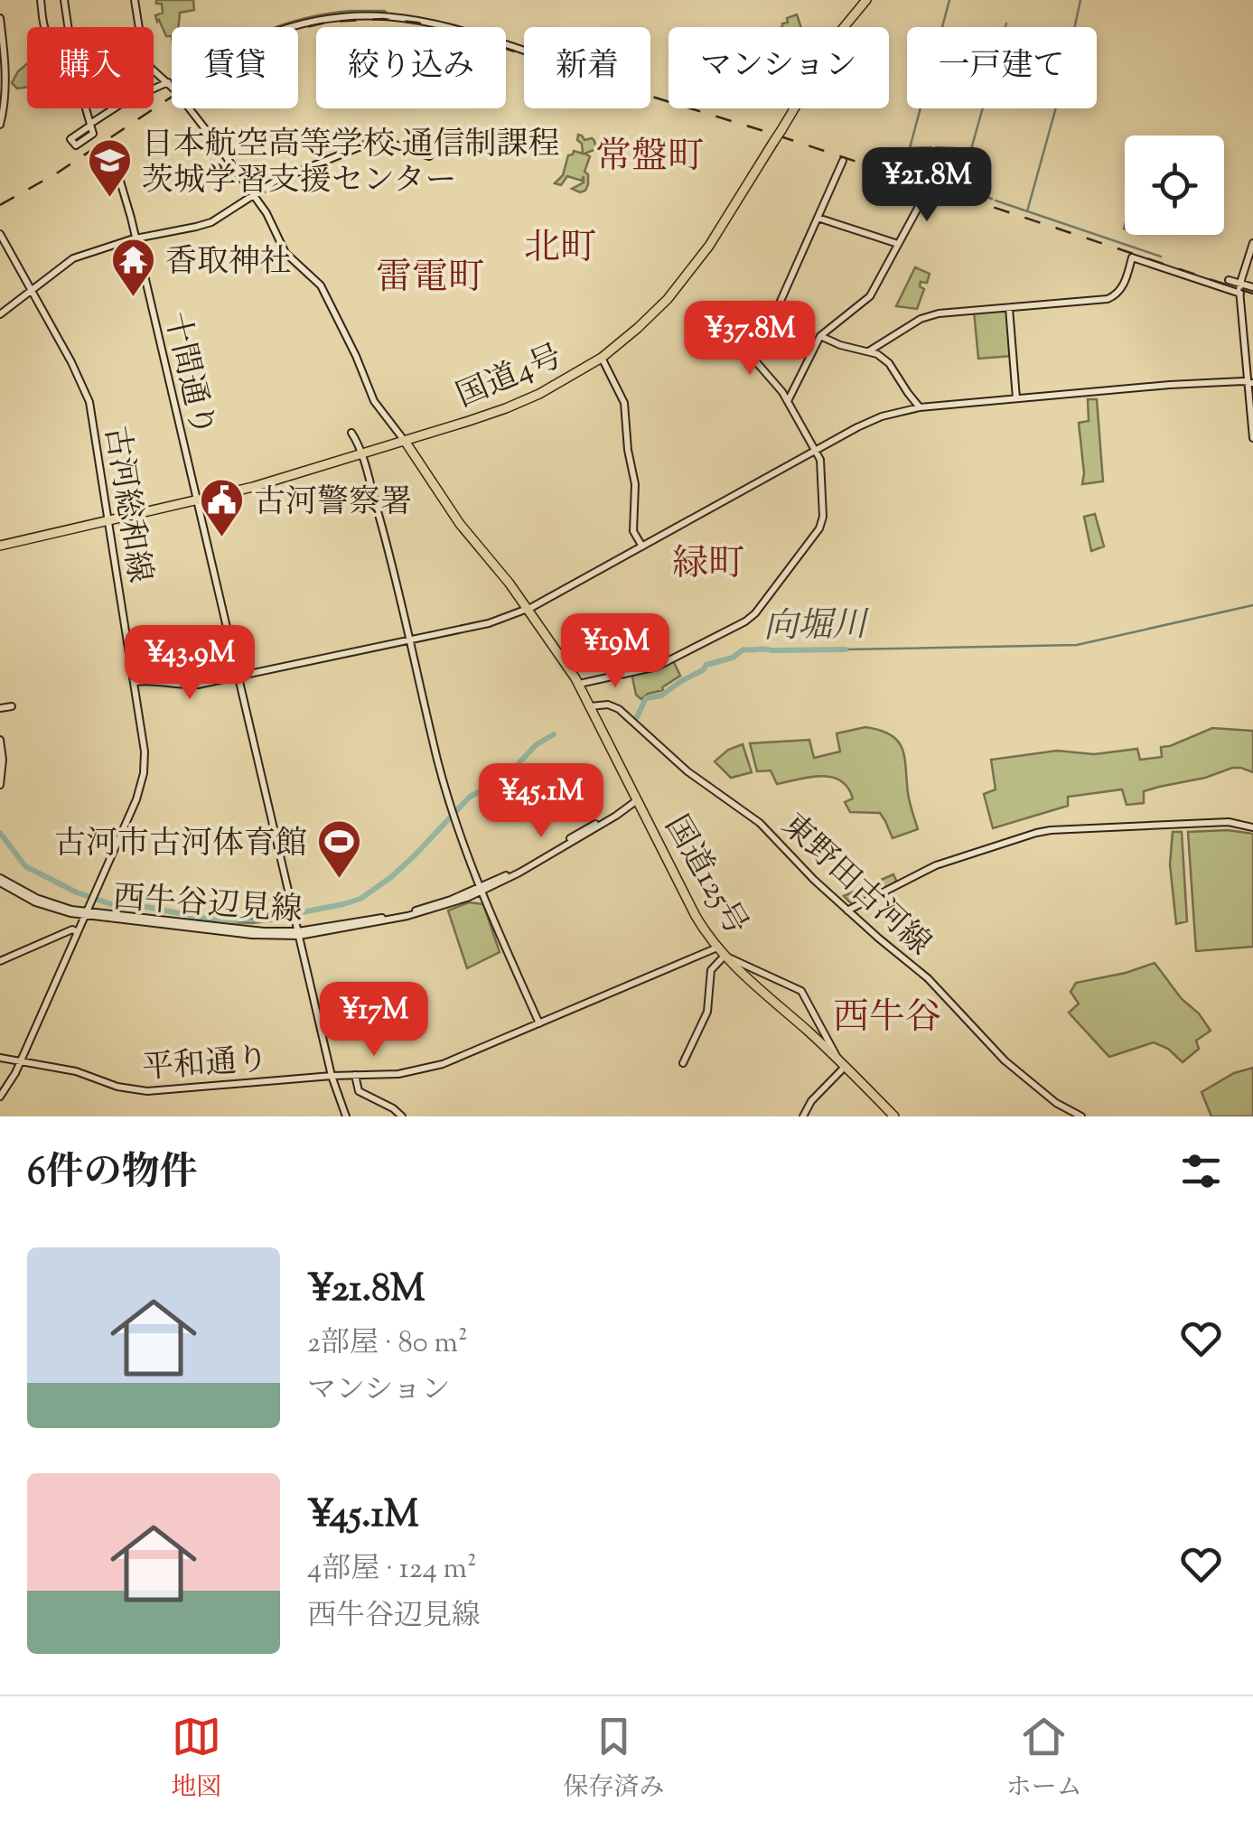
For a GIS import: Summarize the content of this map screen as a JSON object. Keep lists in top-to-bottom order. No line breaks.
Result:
{"streets":{"highway":["国道4号","国道125号"],"street":["十間通り","古河総和線","東野田古河線","西牛谷辺見線","平和通り"]},"crossings":[["十間通り","国道4号"],["十間通り","西牛谷辺見線"],["十間通り","平和通り"],["国道4号","古河総和線"],["国道4号","国道125号"],["古河総和線","西牛谷辺見線"],["古河総和線","平和通り"],["国道125号","東野田古河線"],["国道125号","西牛谷辺見線"],["国道125号","平和通り"]],"districts":["常盤町","北町","雷電町","緑町","西牛谷"],"water":["向堀川"],"places":{"school or university":["日本航空高等学校 通信制課程 茨城学習支援センター"],"temple":["香取神社"],"public building":["古河警察署"],"sports":["古河市古河体育館"]},"page":{"chip":["購入","賃貸","絞り込み","新着","マンション","一戸建て"],"price":["¥21.8M","¥37.8M","¥19M","¥43.9M","¥45.1M","¥17M"],"heading":"6件の物件","list":[{"name":"¥21.8M","note":"2部屋 · 80 m² · マンション"},{"name":"¥45.1M","note":"4部屋 · 124 m² · 西牛谷辺見線"}],"tabs":["地図","保存済み","ホーム"]}}
